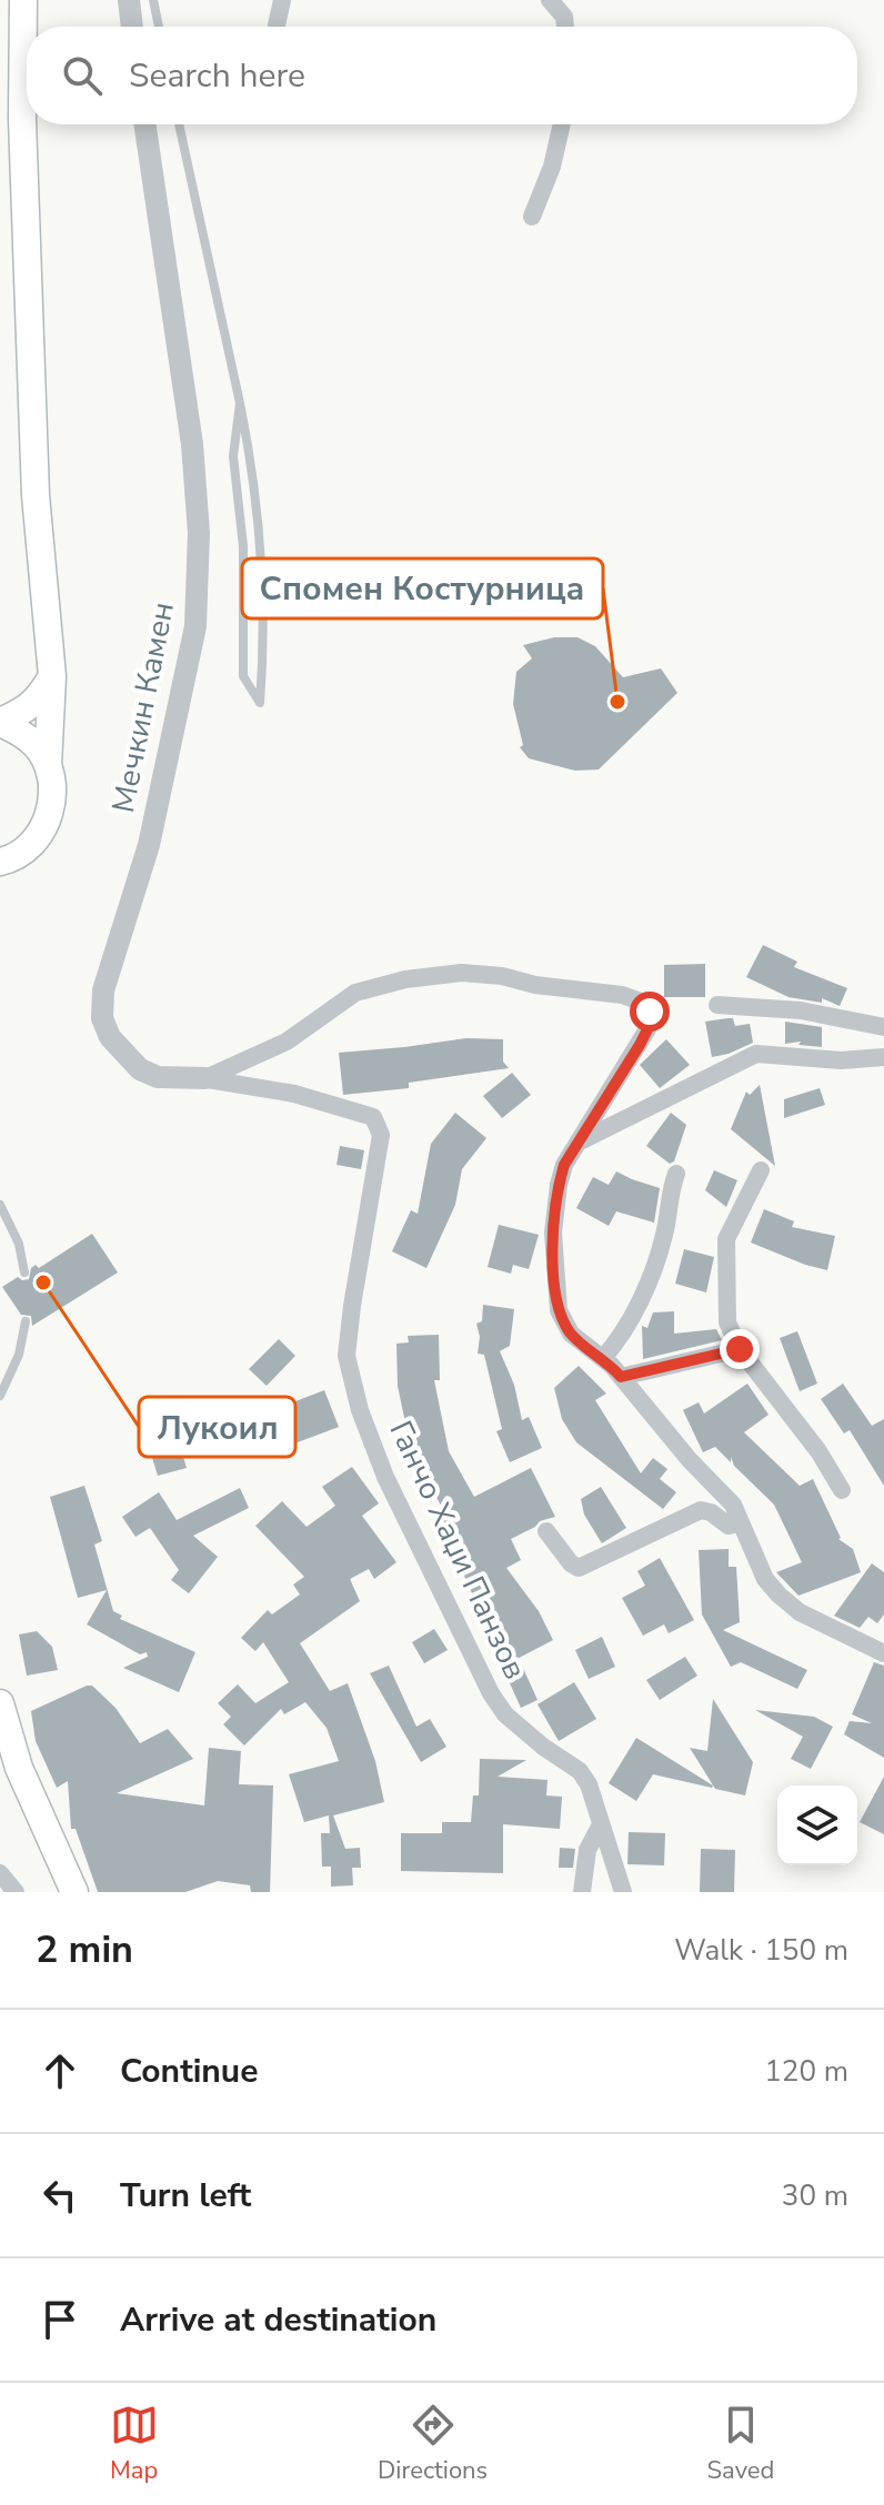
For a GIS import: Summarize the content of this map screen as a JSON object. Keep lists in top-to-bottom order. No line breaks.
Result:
{"streets":{"street":["Мечкин Камен","Ганчо Хаџи Панзов"]},"crossings":[["Мечкин Камен","Ганчо Хаџи Панзов"]],"places":["Спомен Костурница","Лукоил"],"page":{"search":"Search here","heading":["2 min","Walk · 150 m"],"list":[["Continue","120 m"],["Turn left","30 m"],"Arrive at destination"],"nav":["Map","Directions","Saved"]}}
